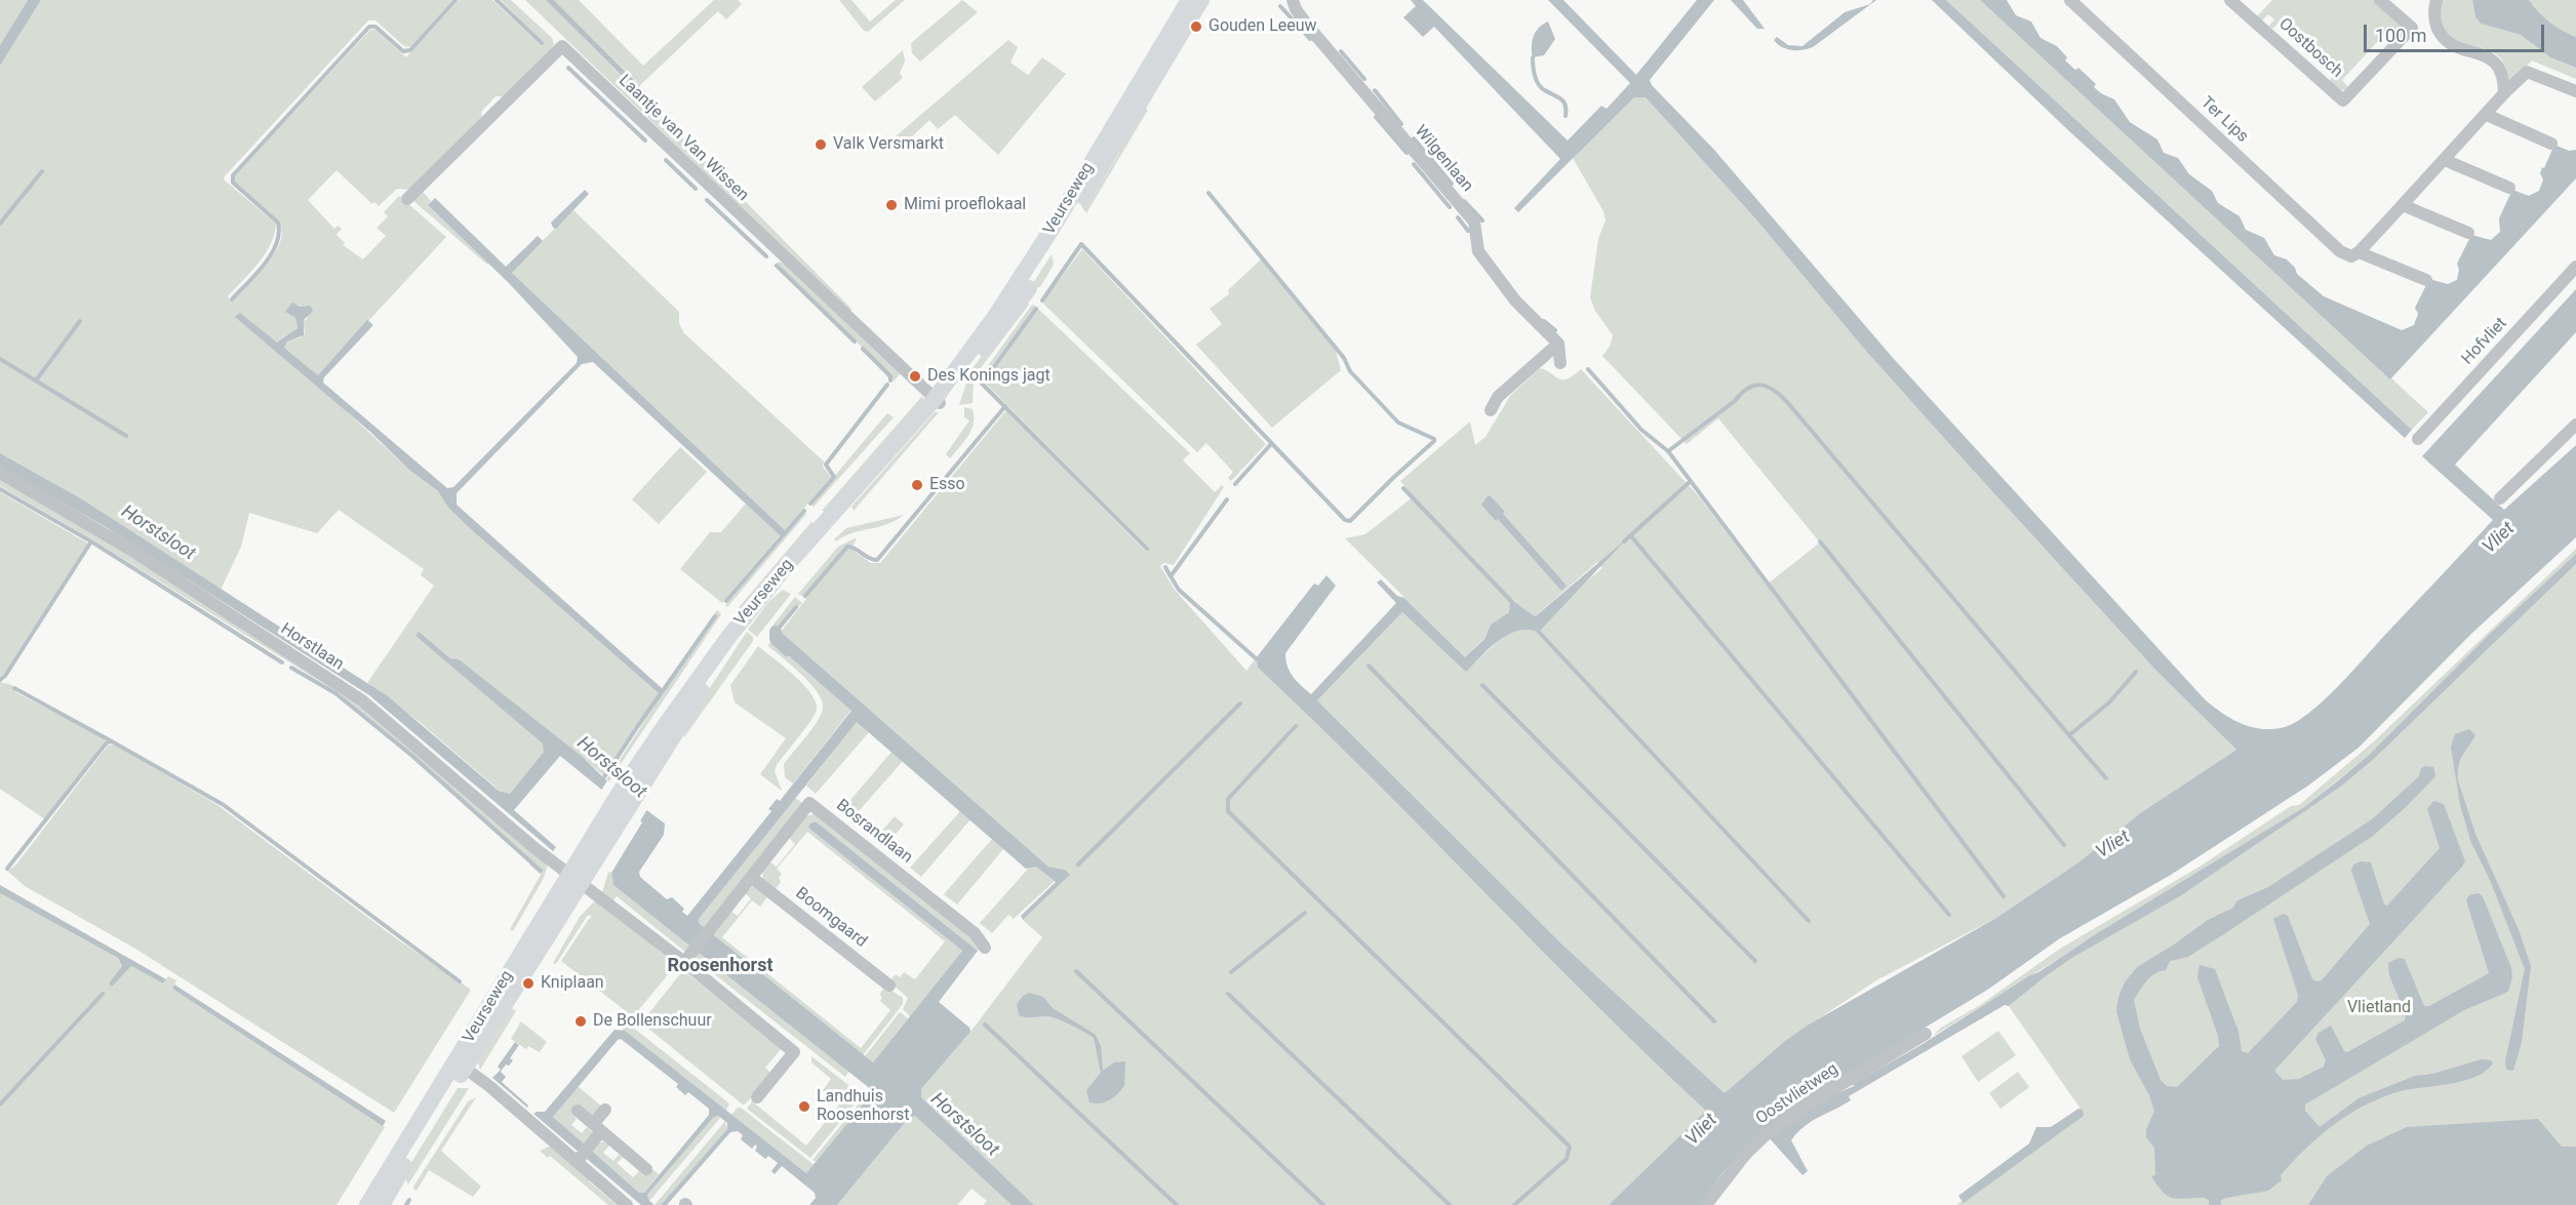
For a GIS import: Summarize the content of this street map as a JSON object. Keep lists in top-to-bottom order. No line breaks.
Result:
{"streets":{"main road":["Veurseweg"],"street":["Oostbosch","Ter Lips","Laantje van Van Wissen","Wilgenlaan","Hofvliet","Horstlaan","Bosrandlaan","Boomgaard","Oostvlietweg"]},"crossings":[["Laantje van Van Wissen","Veurseweg"],["Veurseweg","Horstlaan"],["Horstlaan","Bosrandlaan"],["Bosrandlaan","Boomgaard"]],"districts":["Roosenhorst"],"water":["Horstsloot","Vliet"],"parks":["Vlietland"],"places":["Gouden Leeuw","Valk Versmarkt","Mimi proeflokaal","Des Konings jagt","Esso","Kniplaan","De Bollenschuur","Landhuis Roosenhorst"],"scale_bar":"100 m"}
